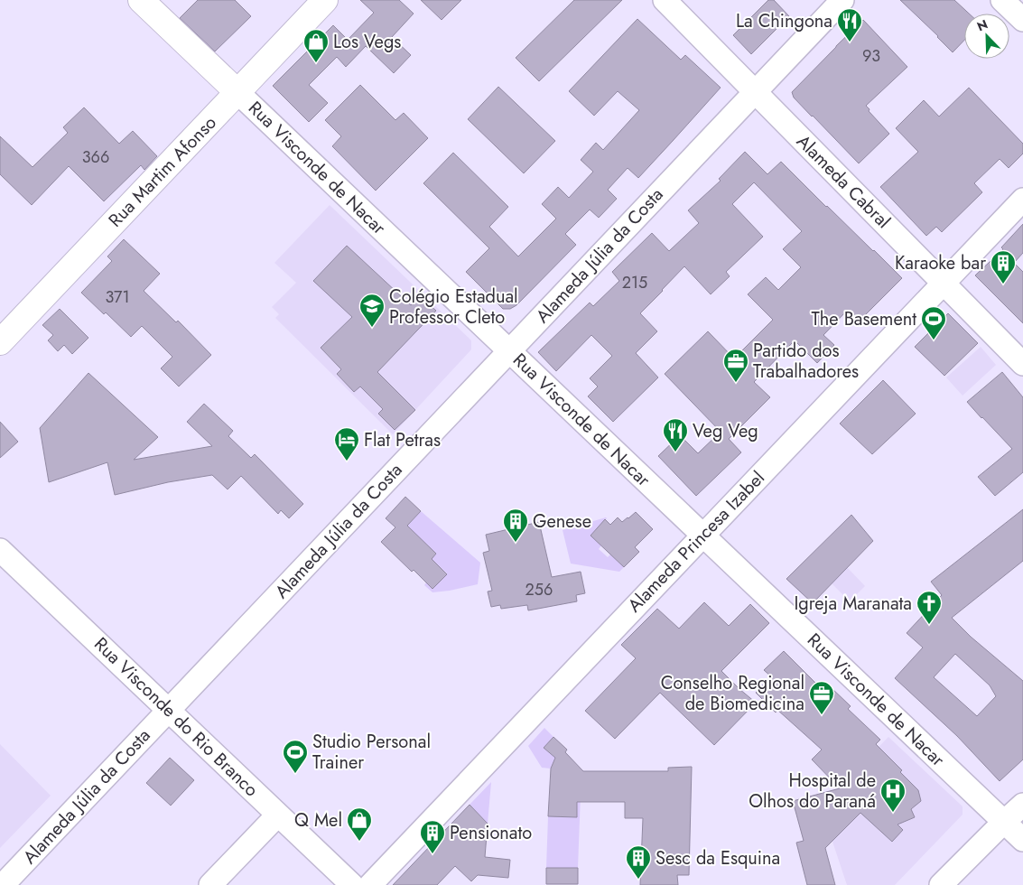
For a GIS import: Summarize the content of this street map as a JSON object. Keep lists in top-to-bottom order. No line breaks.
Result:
{"streets":{"main road":["Rua Visconde de Nacar","Rua Martim Afonso"],"street":["Alameda Cabral","Alameda Júlia da Costa","Alameda Princesa Izabel","Rua Visconde do Rio Branco"]},"crossings":[["Rua Visconde de Nacar","Rua Martim Afonso"],["Rua Visconde de Nacar","Alameda Júlia da Costa"],["Rua Visconde de Nacar","Alameda Princesa Izabel"],["Alameda Cabral","Alameda Júlia da Costa"],["Alameda Cabral","Alameda Princesa Izabel"],["Alameda Júlia da Costa","Rua Visconde do Rio Branco"]],"places":{"restaurant":["La Chingona","Veg Veg"],"shop":["Los Vegs","Q Mel"],"building":["Karaoke bar","Genese","Pensionato","Sesc da Esquina"],"school or university":["Colégio Estadual Professor Cleto"],"sports":["The Basement","Studio Personal Trainer"],"office":["Partido dos Trabalhadores","Conselho Regional de Biomedicina"],"hotel":["Flat Petras"],"church":["Igreja Maranata"],"hospital":["Hospital de Olhos do Paraná"]},"house_numbers":["93","366","215","371","256"],"north":"top left"}
